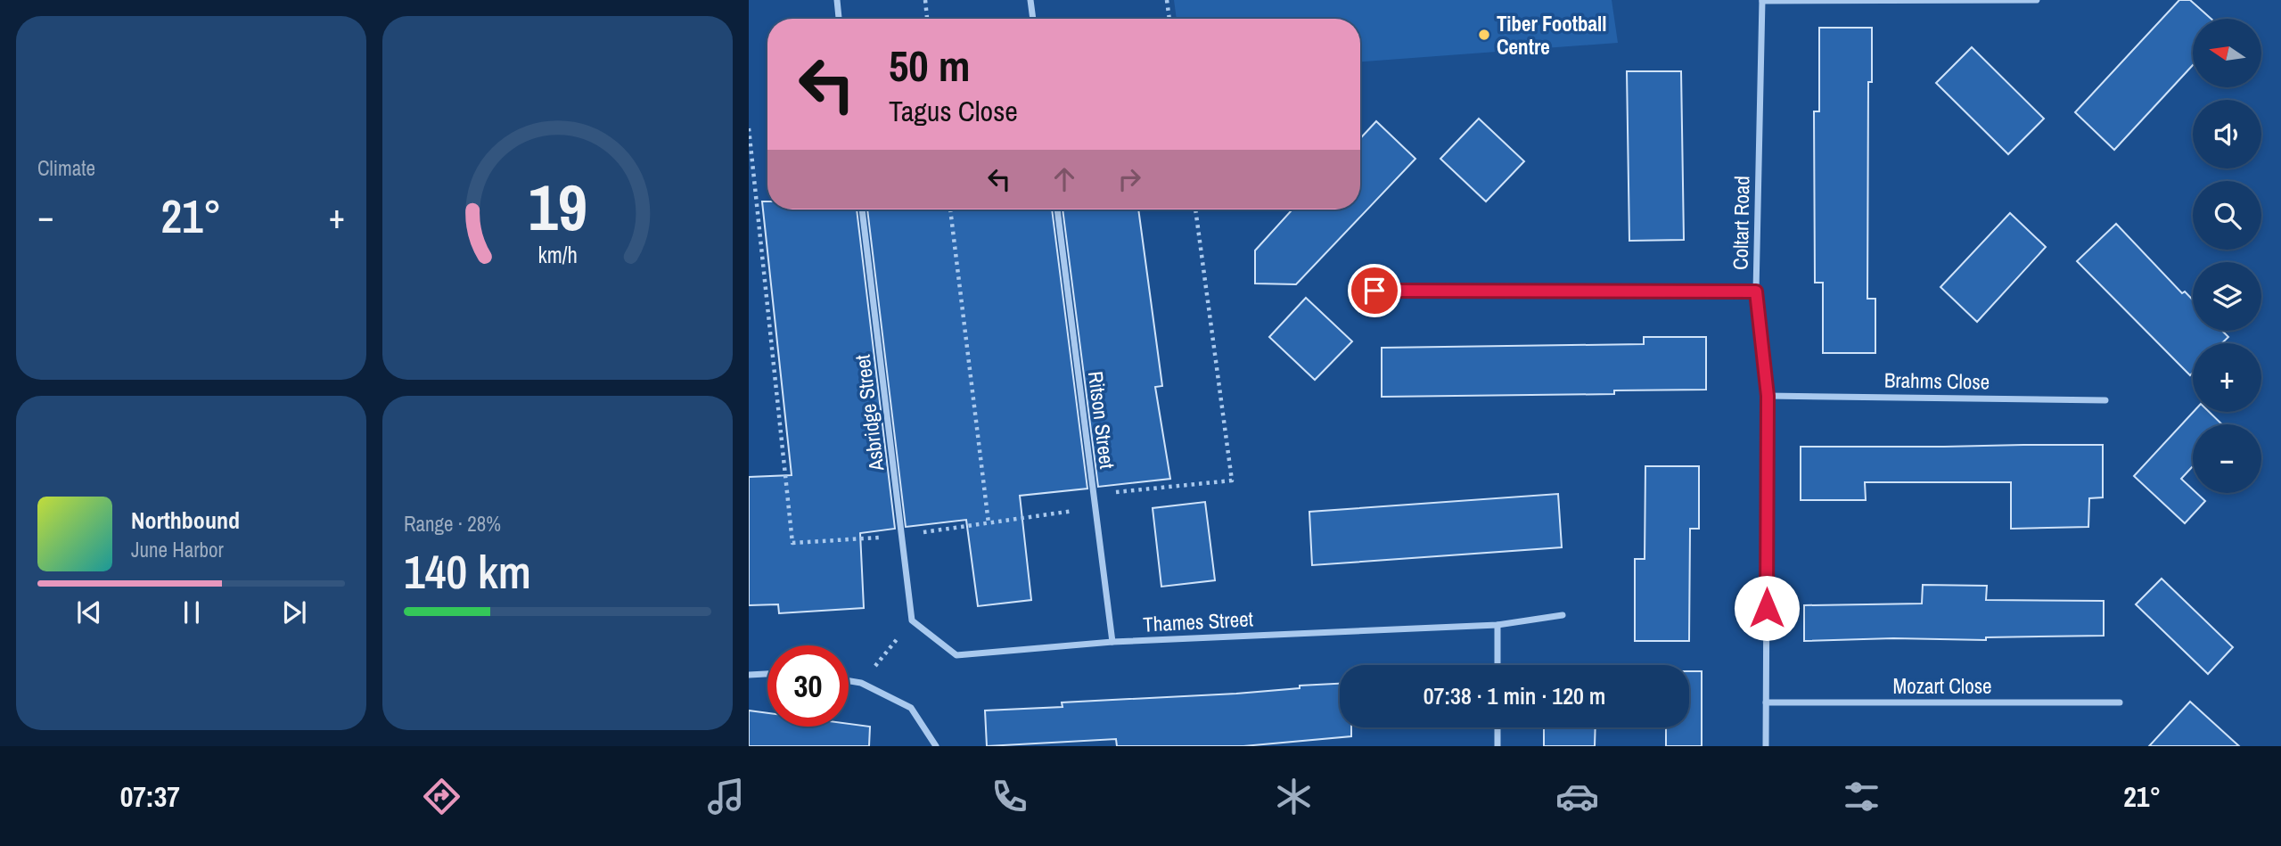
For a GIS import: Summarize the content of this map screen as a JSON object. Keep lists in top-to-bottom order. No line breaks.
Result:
{"streets":{"street":["Coltart Road","Brahms Close","Asbridge Street","Ritson Street","Thames Street","Mozart Close"]},"crossings":[["Coltart Road","Brahms Close"],["Coltart Road","Mozart Close"],["Asbridge Street","Thames Street"],["Ritson Street","Thames Street"]],"places":["Tiber Football Centre"],"north":"left","page":{"tile":["Climate",["Range · 28%","140 km"]],"map_buttons":["+","−"],"turn":["50 m","Tagus Close"],"heat":["−","21°","+"],"song":["Northbound","June Harbor"],"limit":"30","trip":"07:38 · 1 min · 120 m","tabs":["07:37","21°"],"gauge":["19","km/h"]}}
